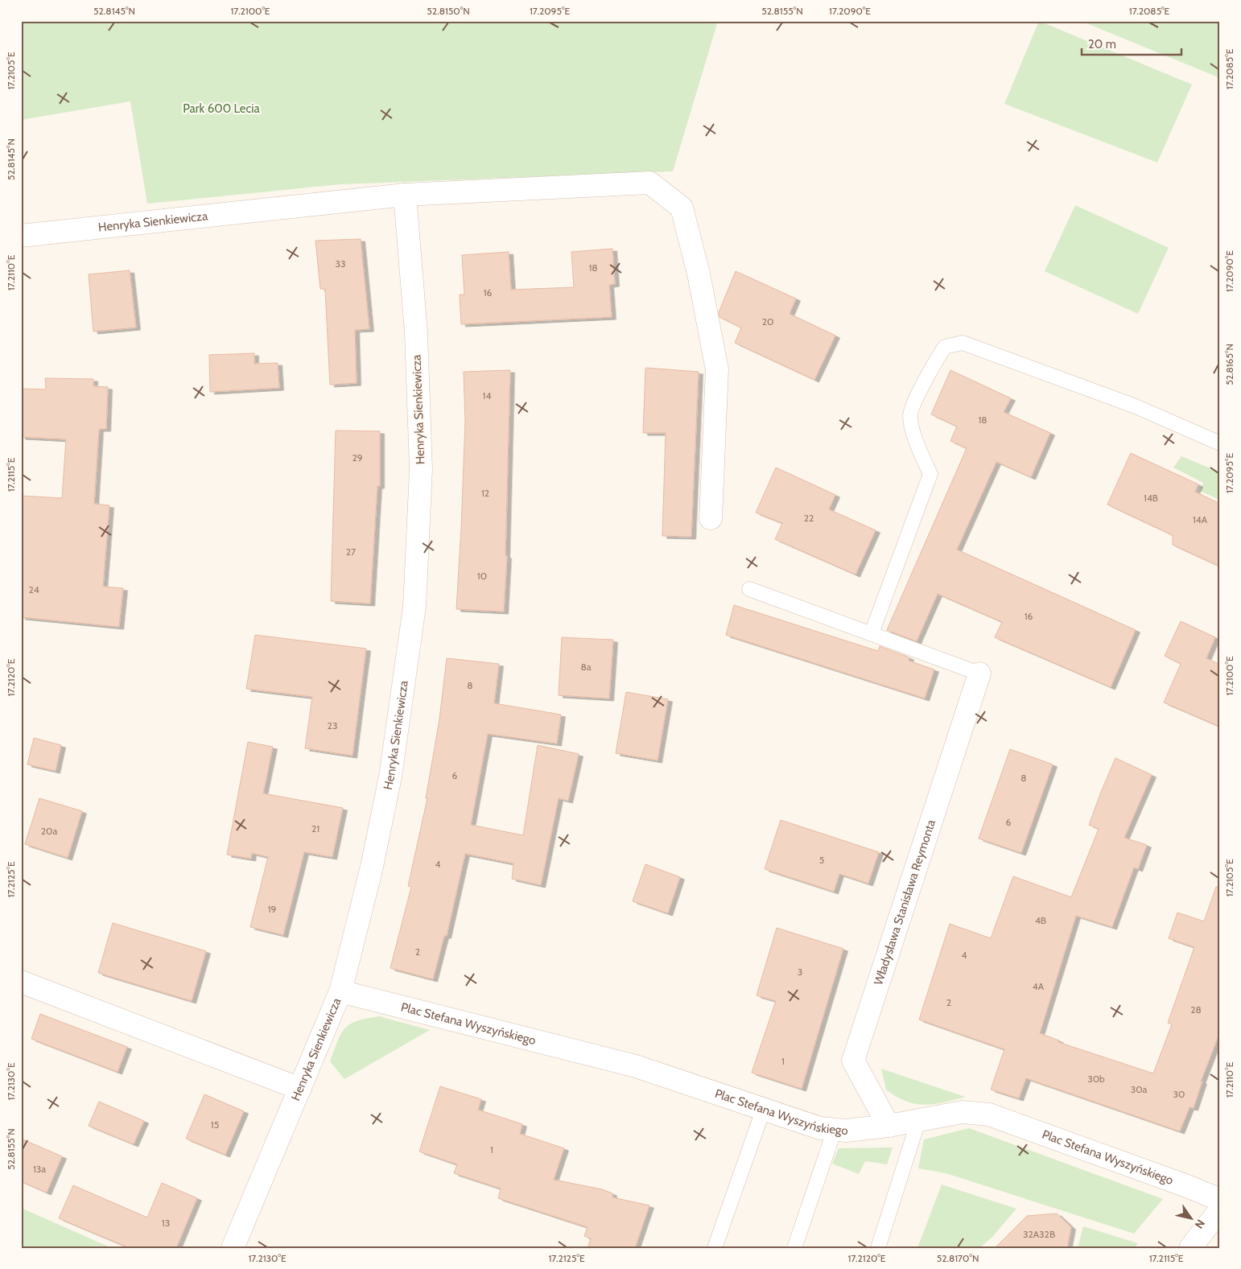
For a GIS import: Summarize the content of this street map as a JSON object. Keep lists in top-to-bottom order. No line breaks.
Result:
{"streets":{"street":["Henryka Sienkiewicza","Władysława Stanisława Reymonta","Plac Stefana Wyszyńskiego"]},"crossings":[["Henryka Sienkiewicza","Plac Stefana Wyszyńskiego"],["Władysława Stanisława Reymonta","Plac Stefana Wyszyńskiego"]],"parks":["Park 600 Lecia"],"house_numbers":["33","18","16","20","14","18","29","12","14B","22","14A","27","10","24","16","8a","8","23","6","8","6","21","20a","5","4","19","4B","2","4","3","4A","2","28","1","30b","30a","30","15","1","13a","13","32A32B"],"scale_bar":"20 m","north":"bottom right","coordinates":["52.8145°N","17.2100°E","52.8150°N","17.2095°E","52.8155°N","17.2090°E","17.2085°E","17.2105°E","17.2110°E","52.8165°N","17.2115°E","17.2120°E","17.2125°E","17.2130°E","52.8170°N"]}
